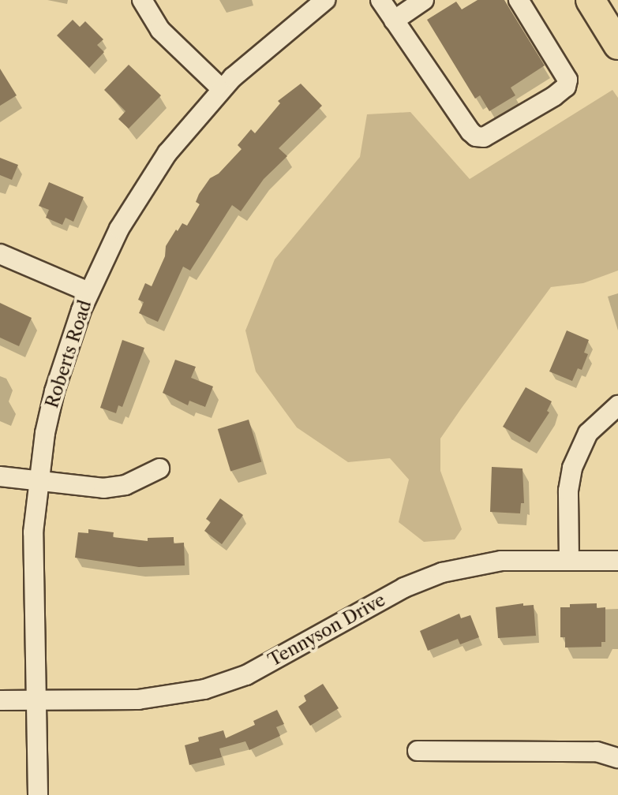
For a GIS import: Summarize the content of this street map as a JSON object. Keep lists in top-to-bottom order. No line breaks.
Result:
{"streets":{"street":["Roberts Road","Tennyson Drive"]},"crossings":[["Roberts Road","Tennyson Drive"]]}
